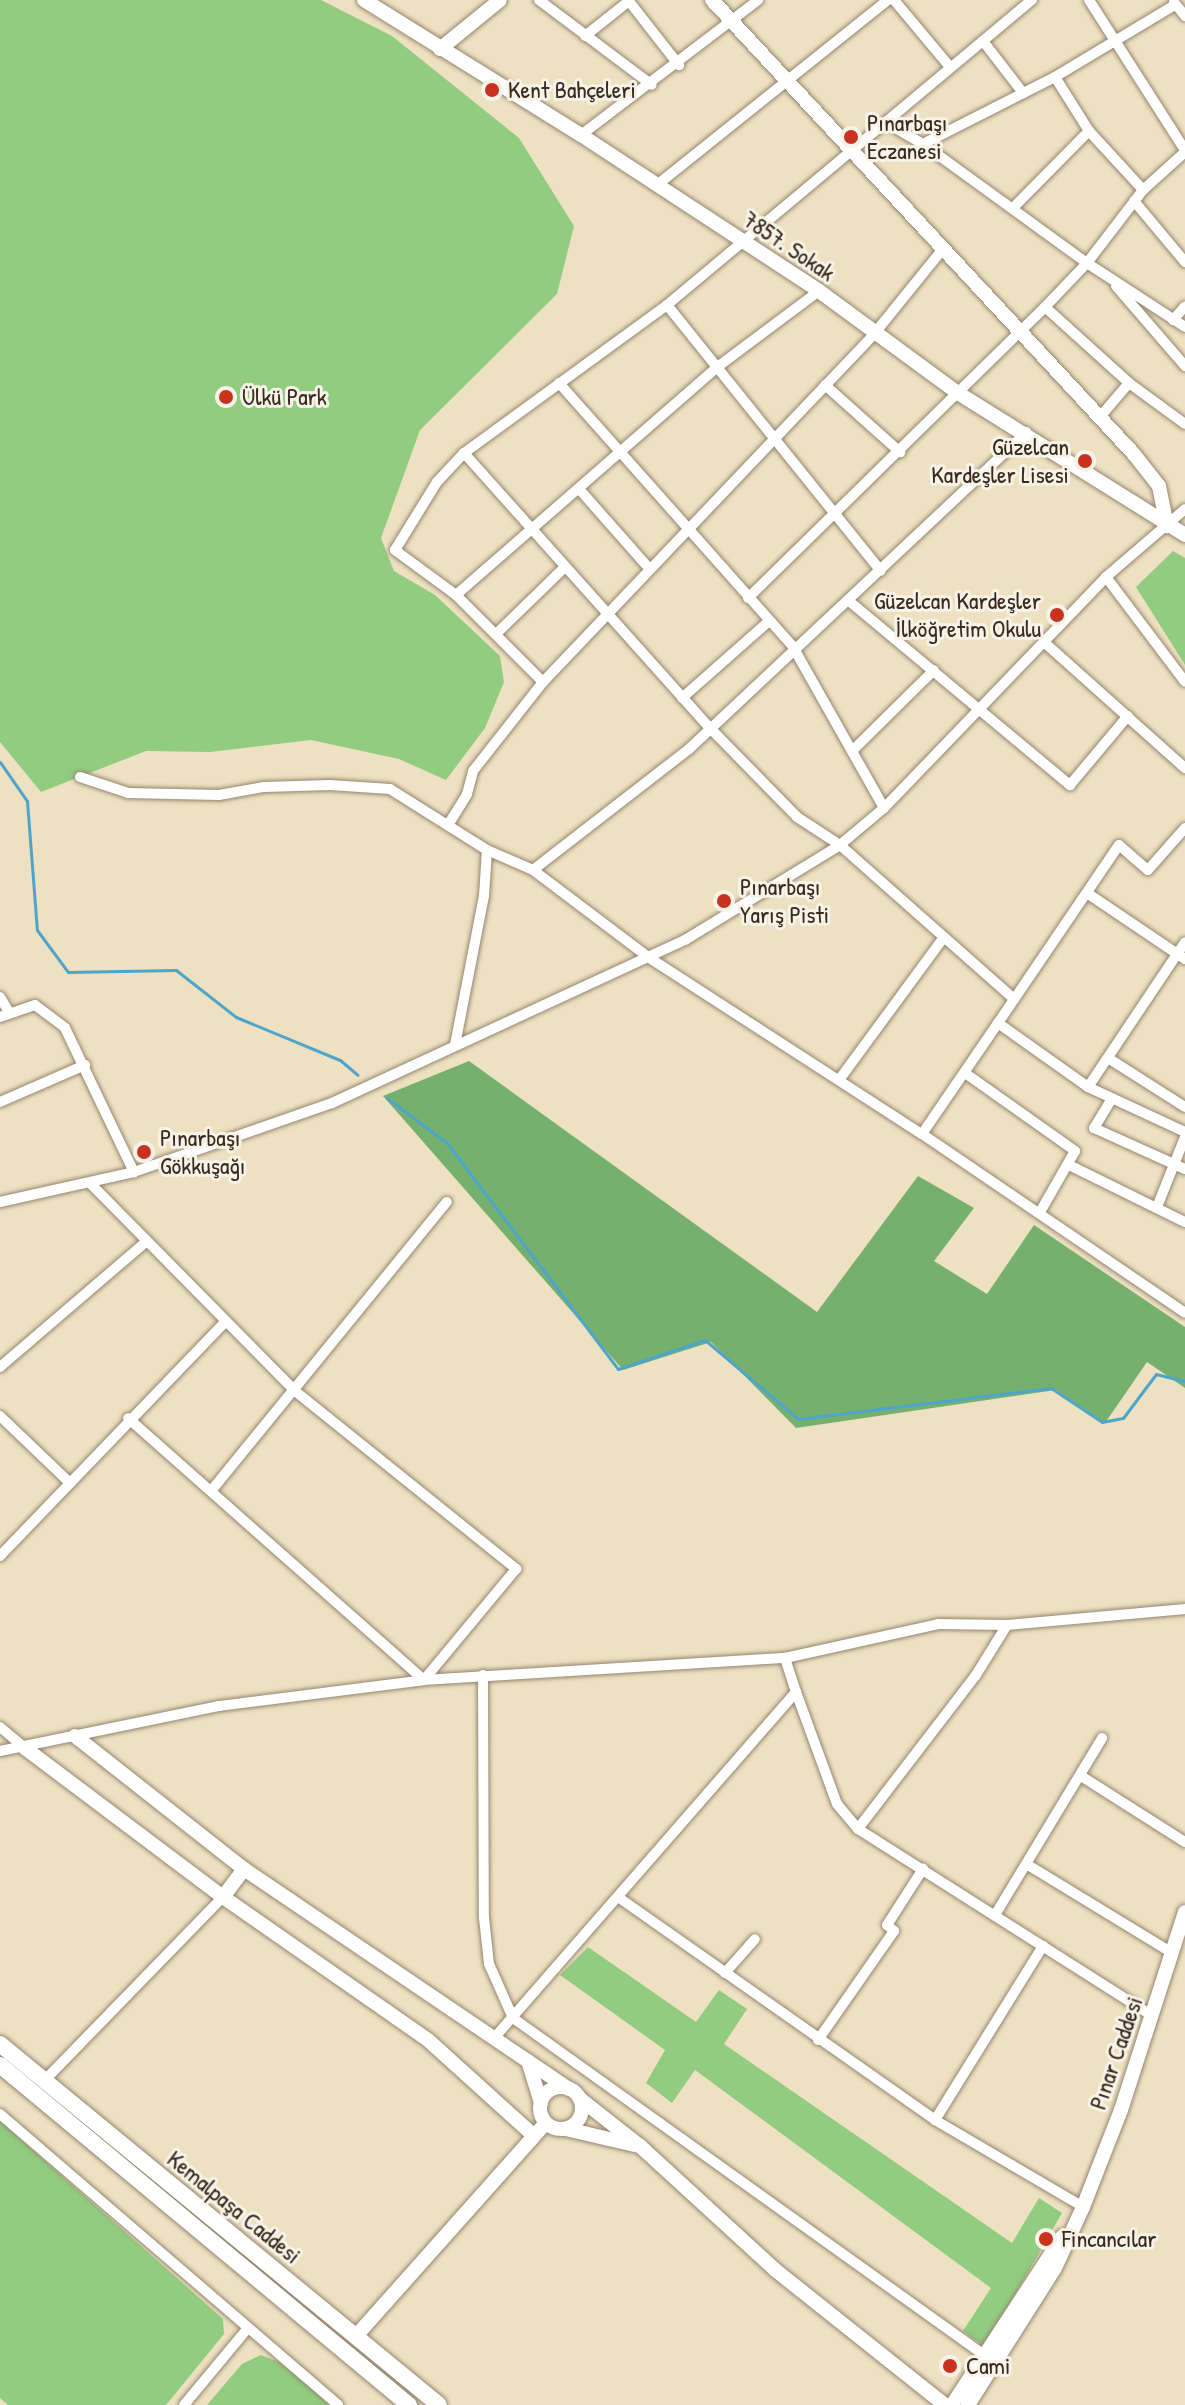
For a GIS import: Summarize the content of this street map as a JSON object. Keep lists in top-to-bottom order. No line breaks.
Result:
{"streets":{"main road":["Kemalpaşa Caddesi"],"street":["7857. Sokak","Pınar Caddesi"]},"places":["Kent Bahçeleri","Pınarbaşı Eczanesi","Ülkü Park","Güzelcan Kardeşler Lisesi","Güzelcan Kardeşler İlköğretim Okulu","Pınarbaşı Yarış Pisti","Pınarbaşı Gökkuşağı","Fincancılar","Cami"]}
